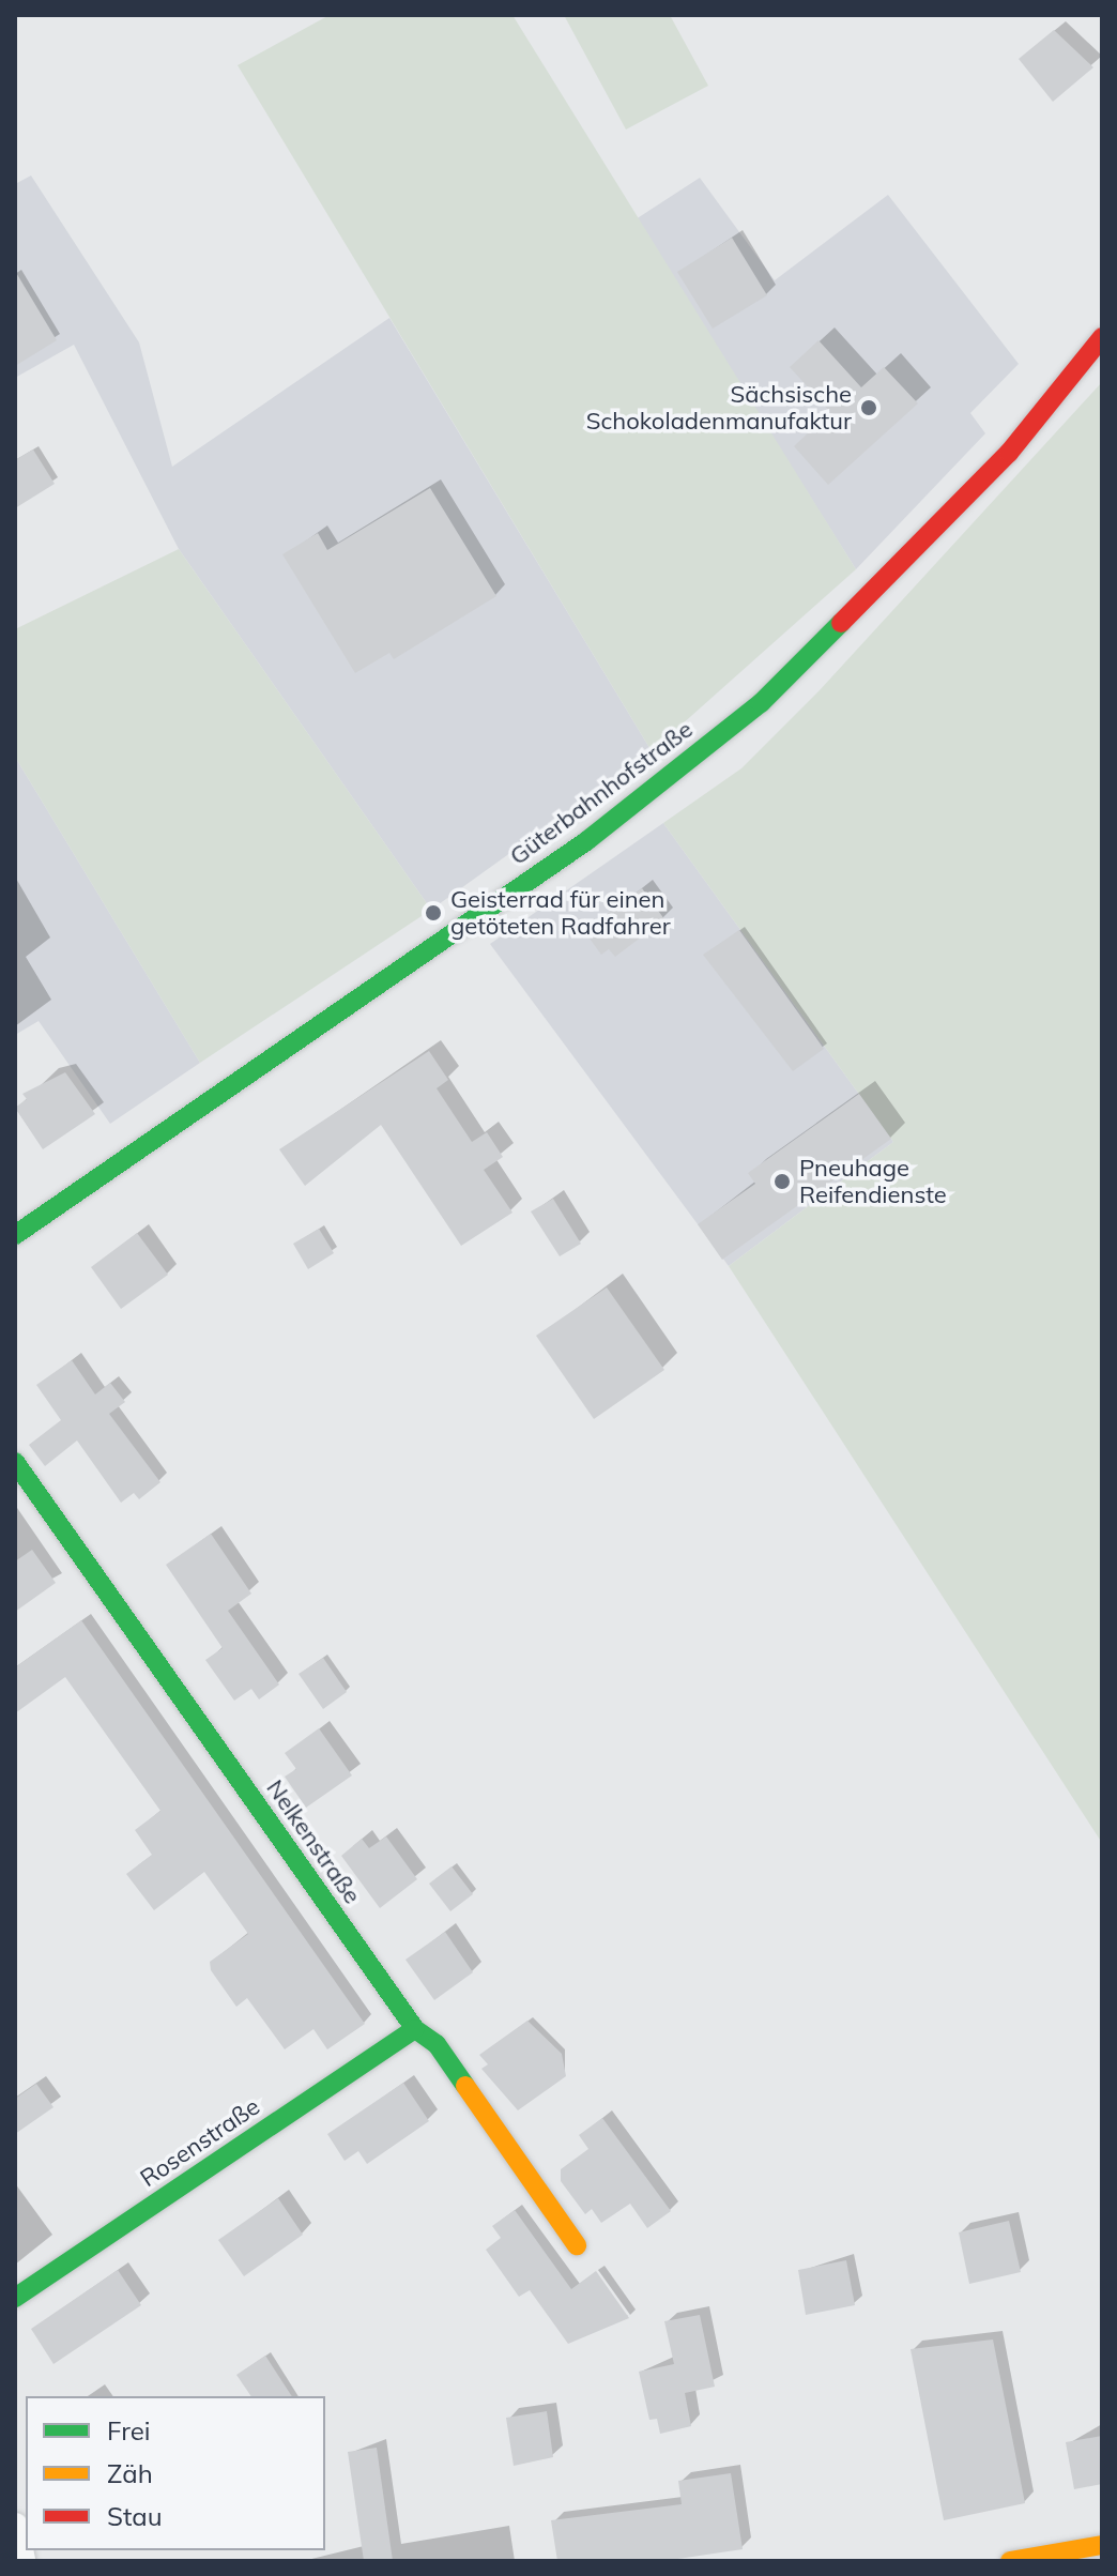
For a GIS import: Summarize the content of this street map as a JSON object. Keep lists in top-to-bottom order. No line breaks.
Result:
{"streets":{"street":["Güterbahnhofstraße","Nelkenstraße","Rosenstraße"]},"crossings":[["Nelkenstraße","Rosenstraße"]],"places":["Sächsische Schokoladenmanufaktur","Geisterrad für einen getöteten Radfahrer","Pneuhage Reifendienste"],"legend":["Frei","Zäh","Stau"]}
